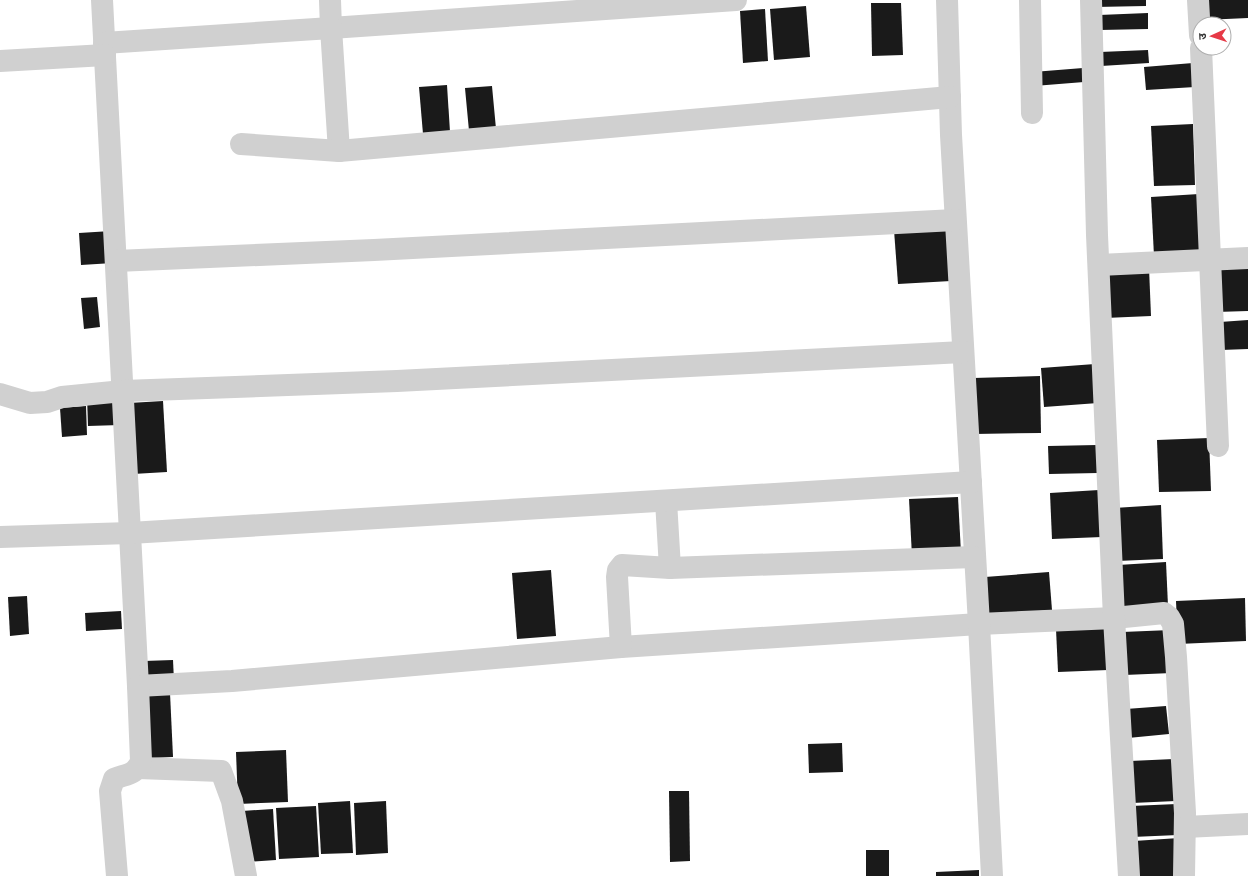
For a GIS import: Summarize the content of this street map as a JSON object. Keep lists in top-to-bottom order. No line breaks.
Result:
{"north":"left"}
